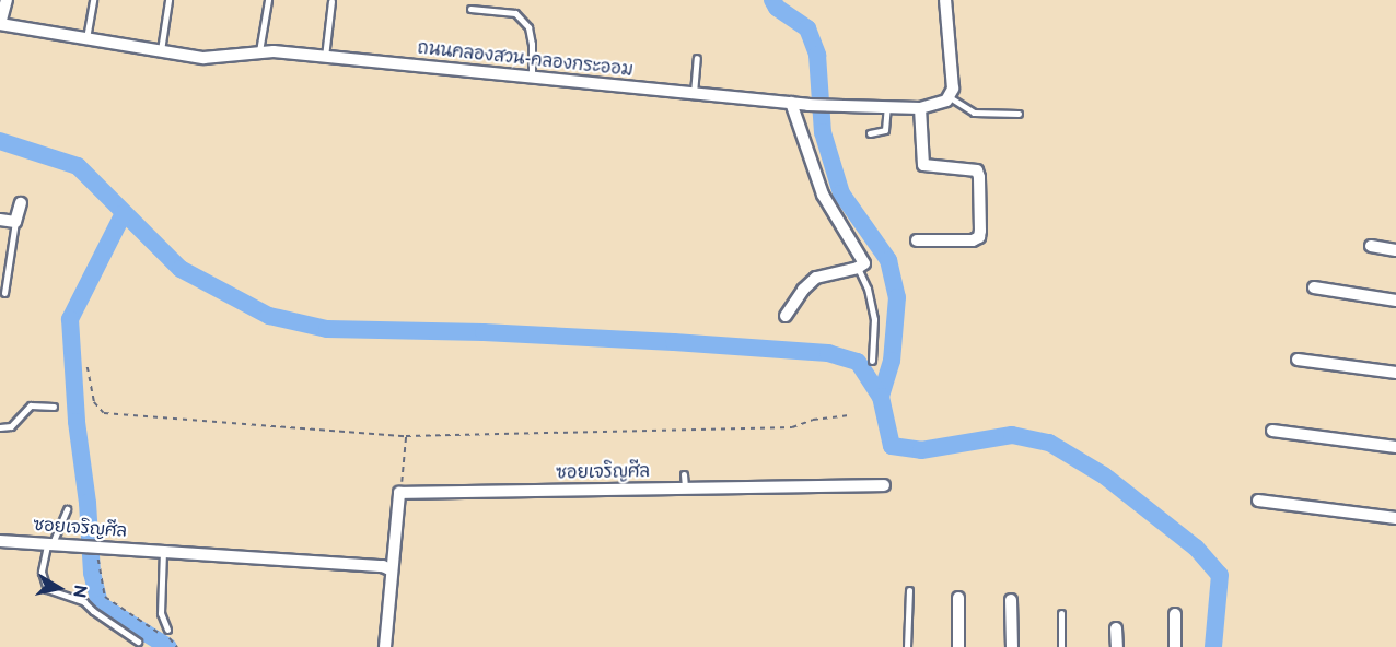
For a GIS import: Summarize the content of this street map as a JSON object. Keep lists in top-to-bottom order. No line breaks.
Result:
{"streets":{"street":["ถนนคลองสวน-คลองกระออม","ซอยเจริญศีล"]},"north":"right"}
